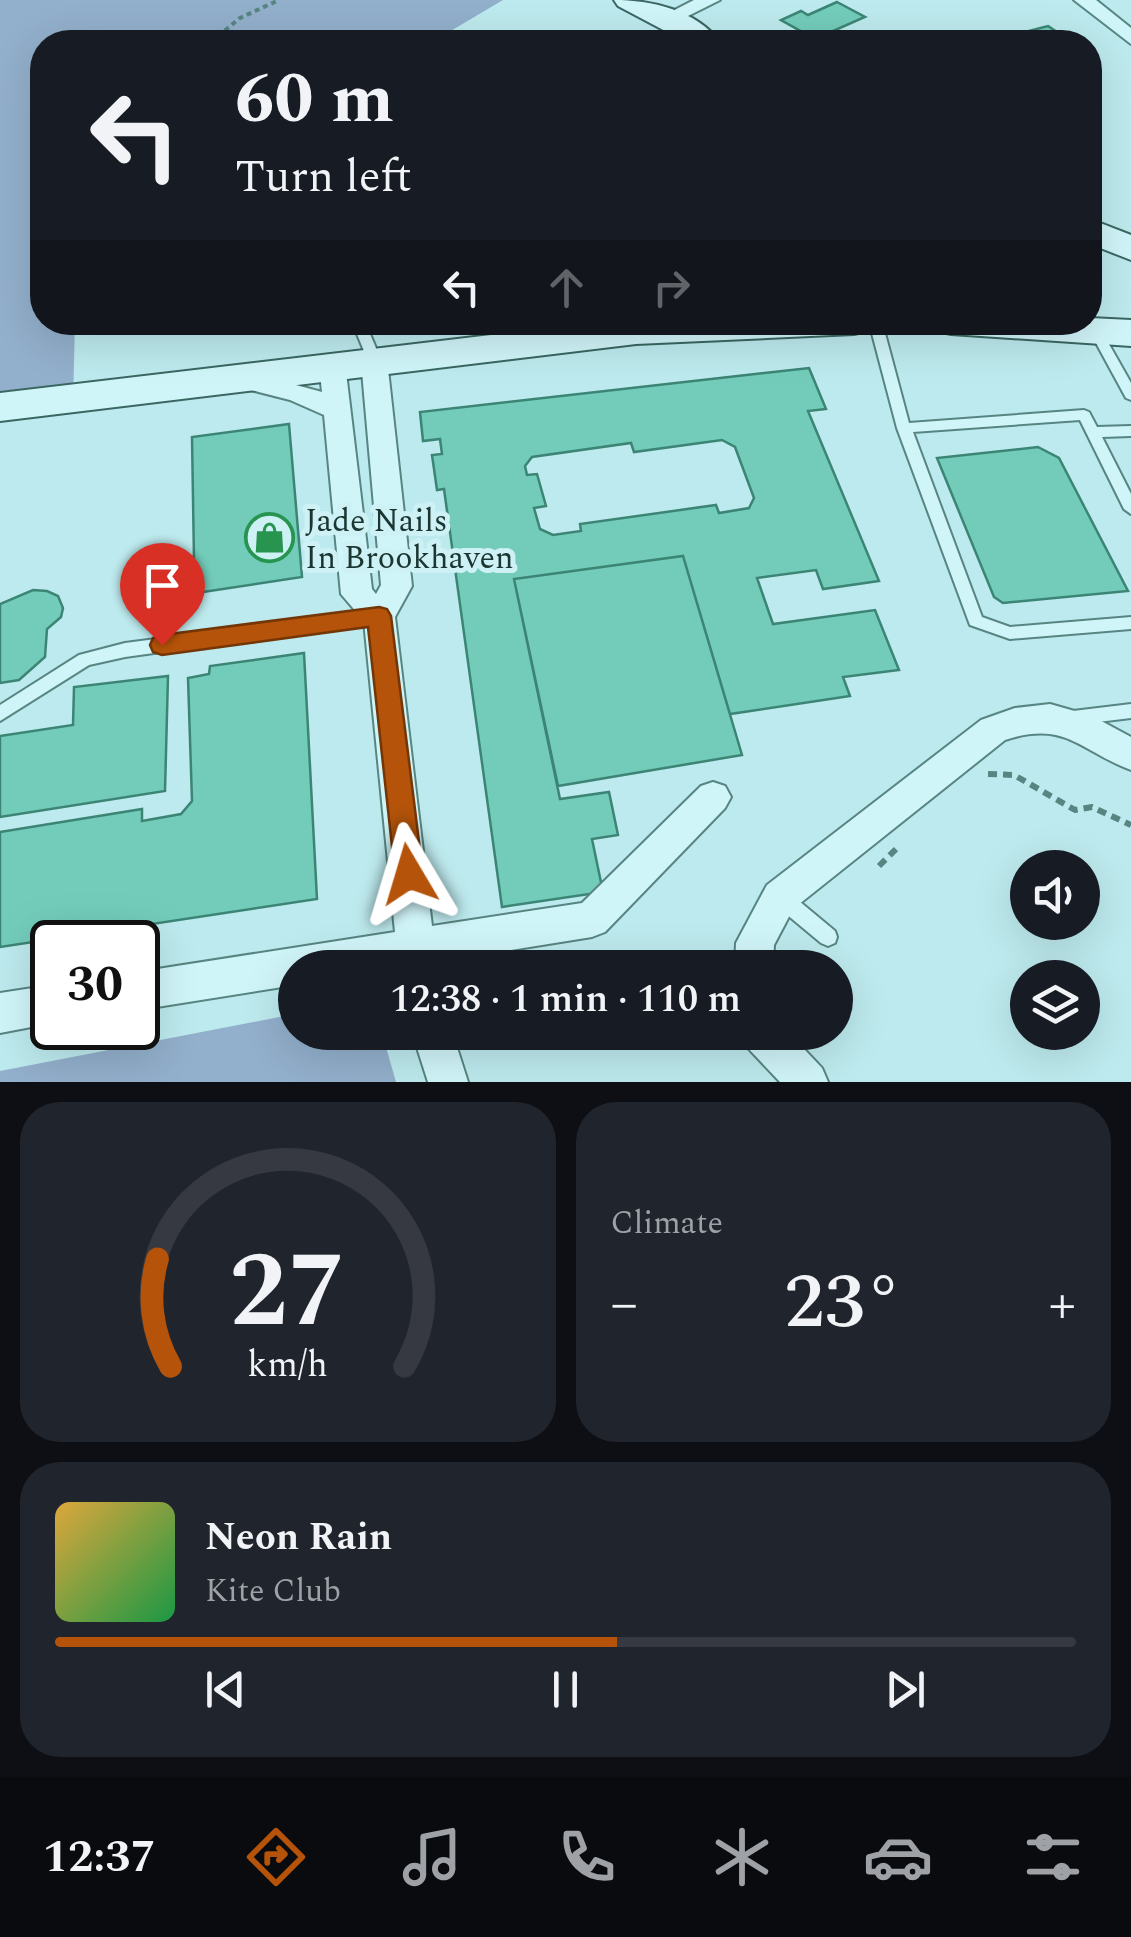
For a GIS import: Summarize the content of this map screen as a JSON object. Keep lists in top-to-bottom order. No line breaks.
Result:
{"places":{"shop":["Jade Nails In Brookhaven"]},"page":{"turn":["60 m","Turn left"],"limit":"30","trip":"12:38 · 1 min · 110 m","tile":"Climate","heat":["−","23°","+"],"song":["Neon Rain","Kite Club"],"tabs":"12:37","gauge":["27","km/h"]}}
